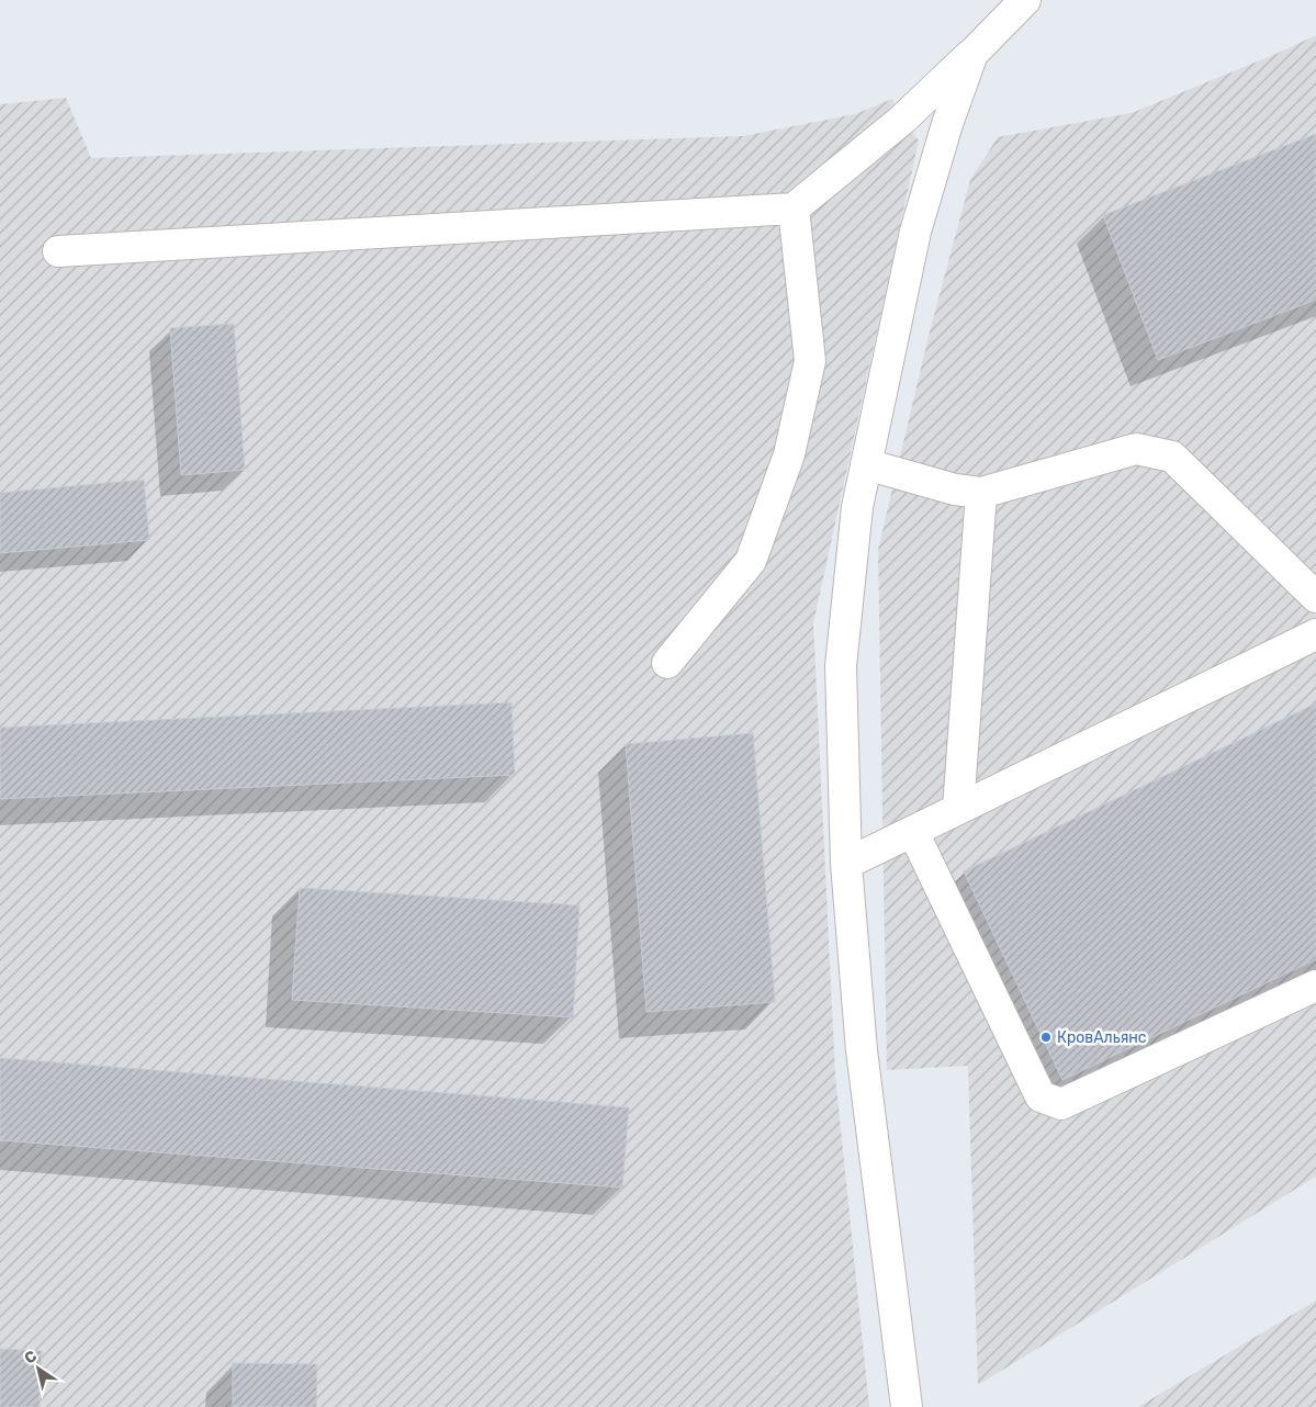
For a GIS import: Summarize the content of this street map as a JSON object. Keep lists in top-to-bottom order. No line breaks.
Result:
{"places":["КровАльянс"],"north":"top left"}
